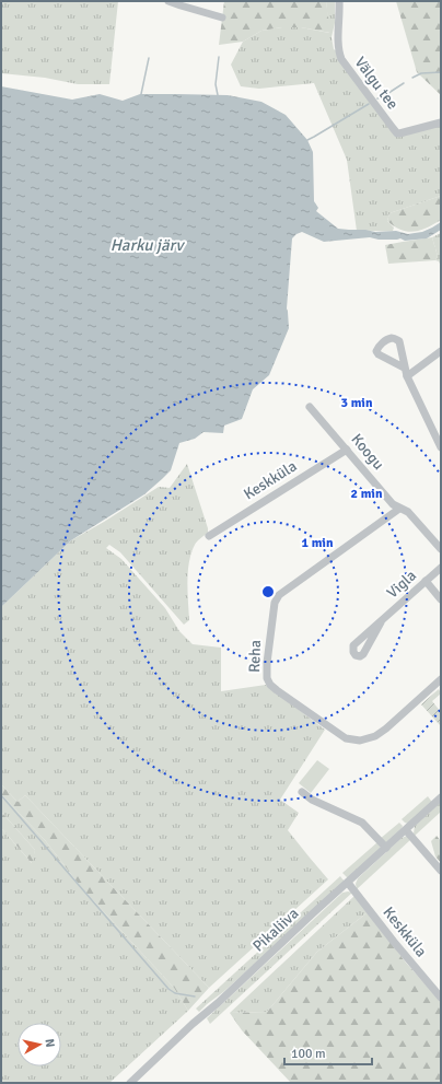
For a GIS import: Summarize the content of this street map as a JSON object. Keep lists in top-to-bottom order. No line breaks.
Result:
{"streets":{"street":["Välgu tee","Koogu","Keskküla","Vigla","Reha","Pikaliiva"]},"crossings":[["Koogu","Keskküla"],["Koogu","Reha"],["Keskküla","Pikaliiva"]],"water":["Harku järv"],"scale_bar":"100 m","north":"right","rings":["3 min","2 min","1 min"]}
